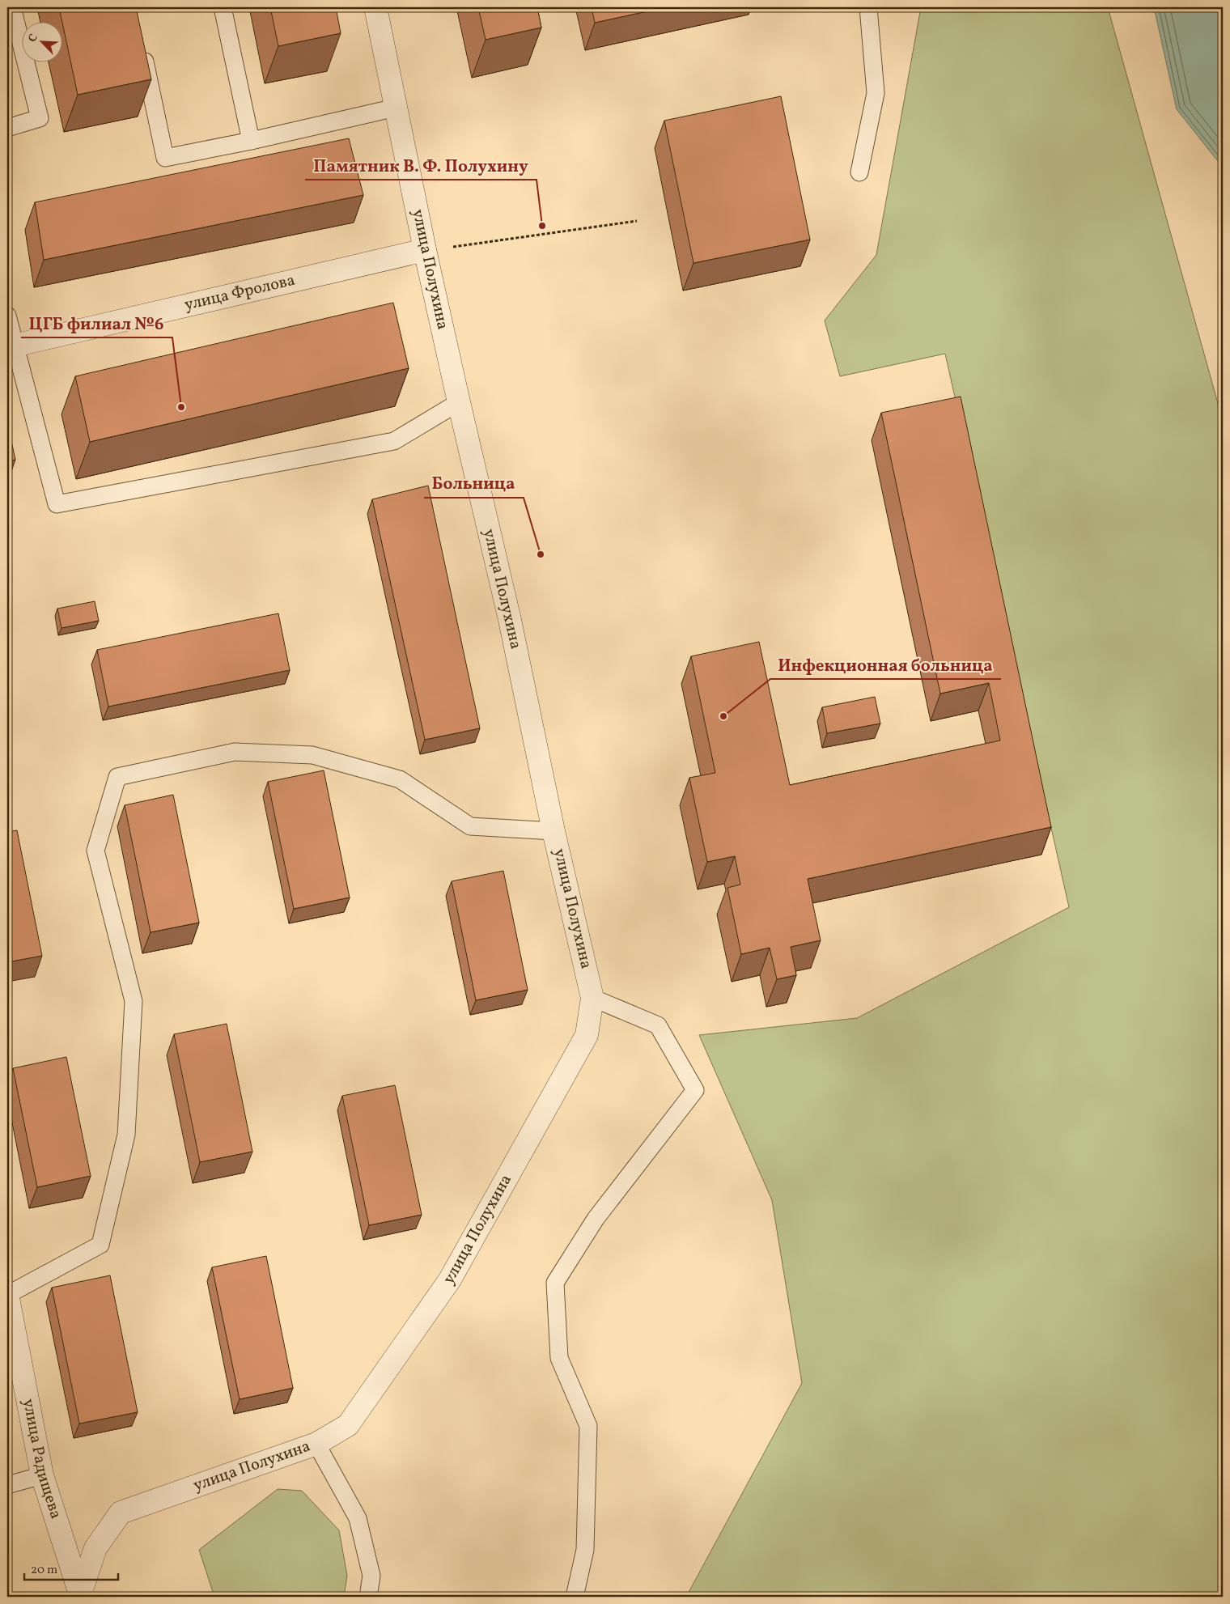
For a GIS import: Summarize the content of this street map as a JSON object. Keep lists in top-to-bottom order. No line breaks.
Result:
{"streets":{"street":["улица Полухина","улица Фролова","улица Радищева"]},"crossings":[["улица Полухина","улица Фролова"],["улица Полухина","улица Радищева"]],"places":["Памятник В. Ф. Полухину","ЦГБ филиал №6","Больница","Инфекционная больница"],"scale_bar":"20 m","north":"top left"}
